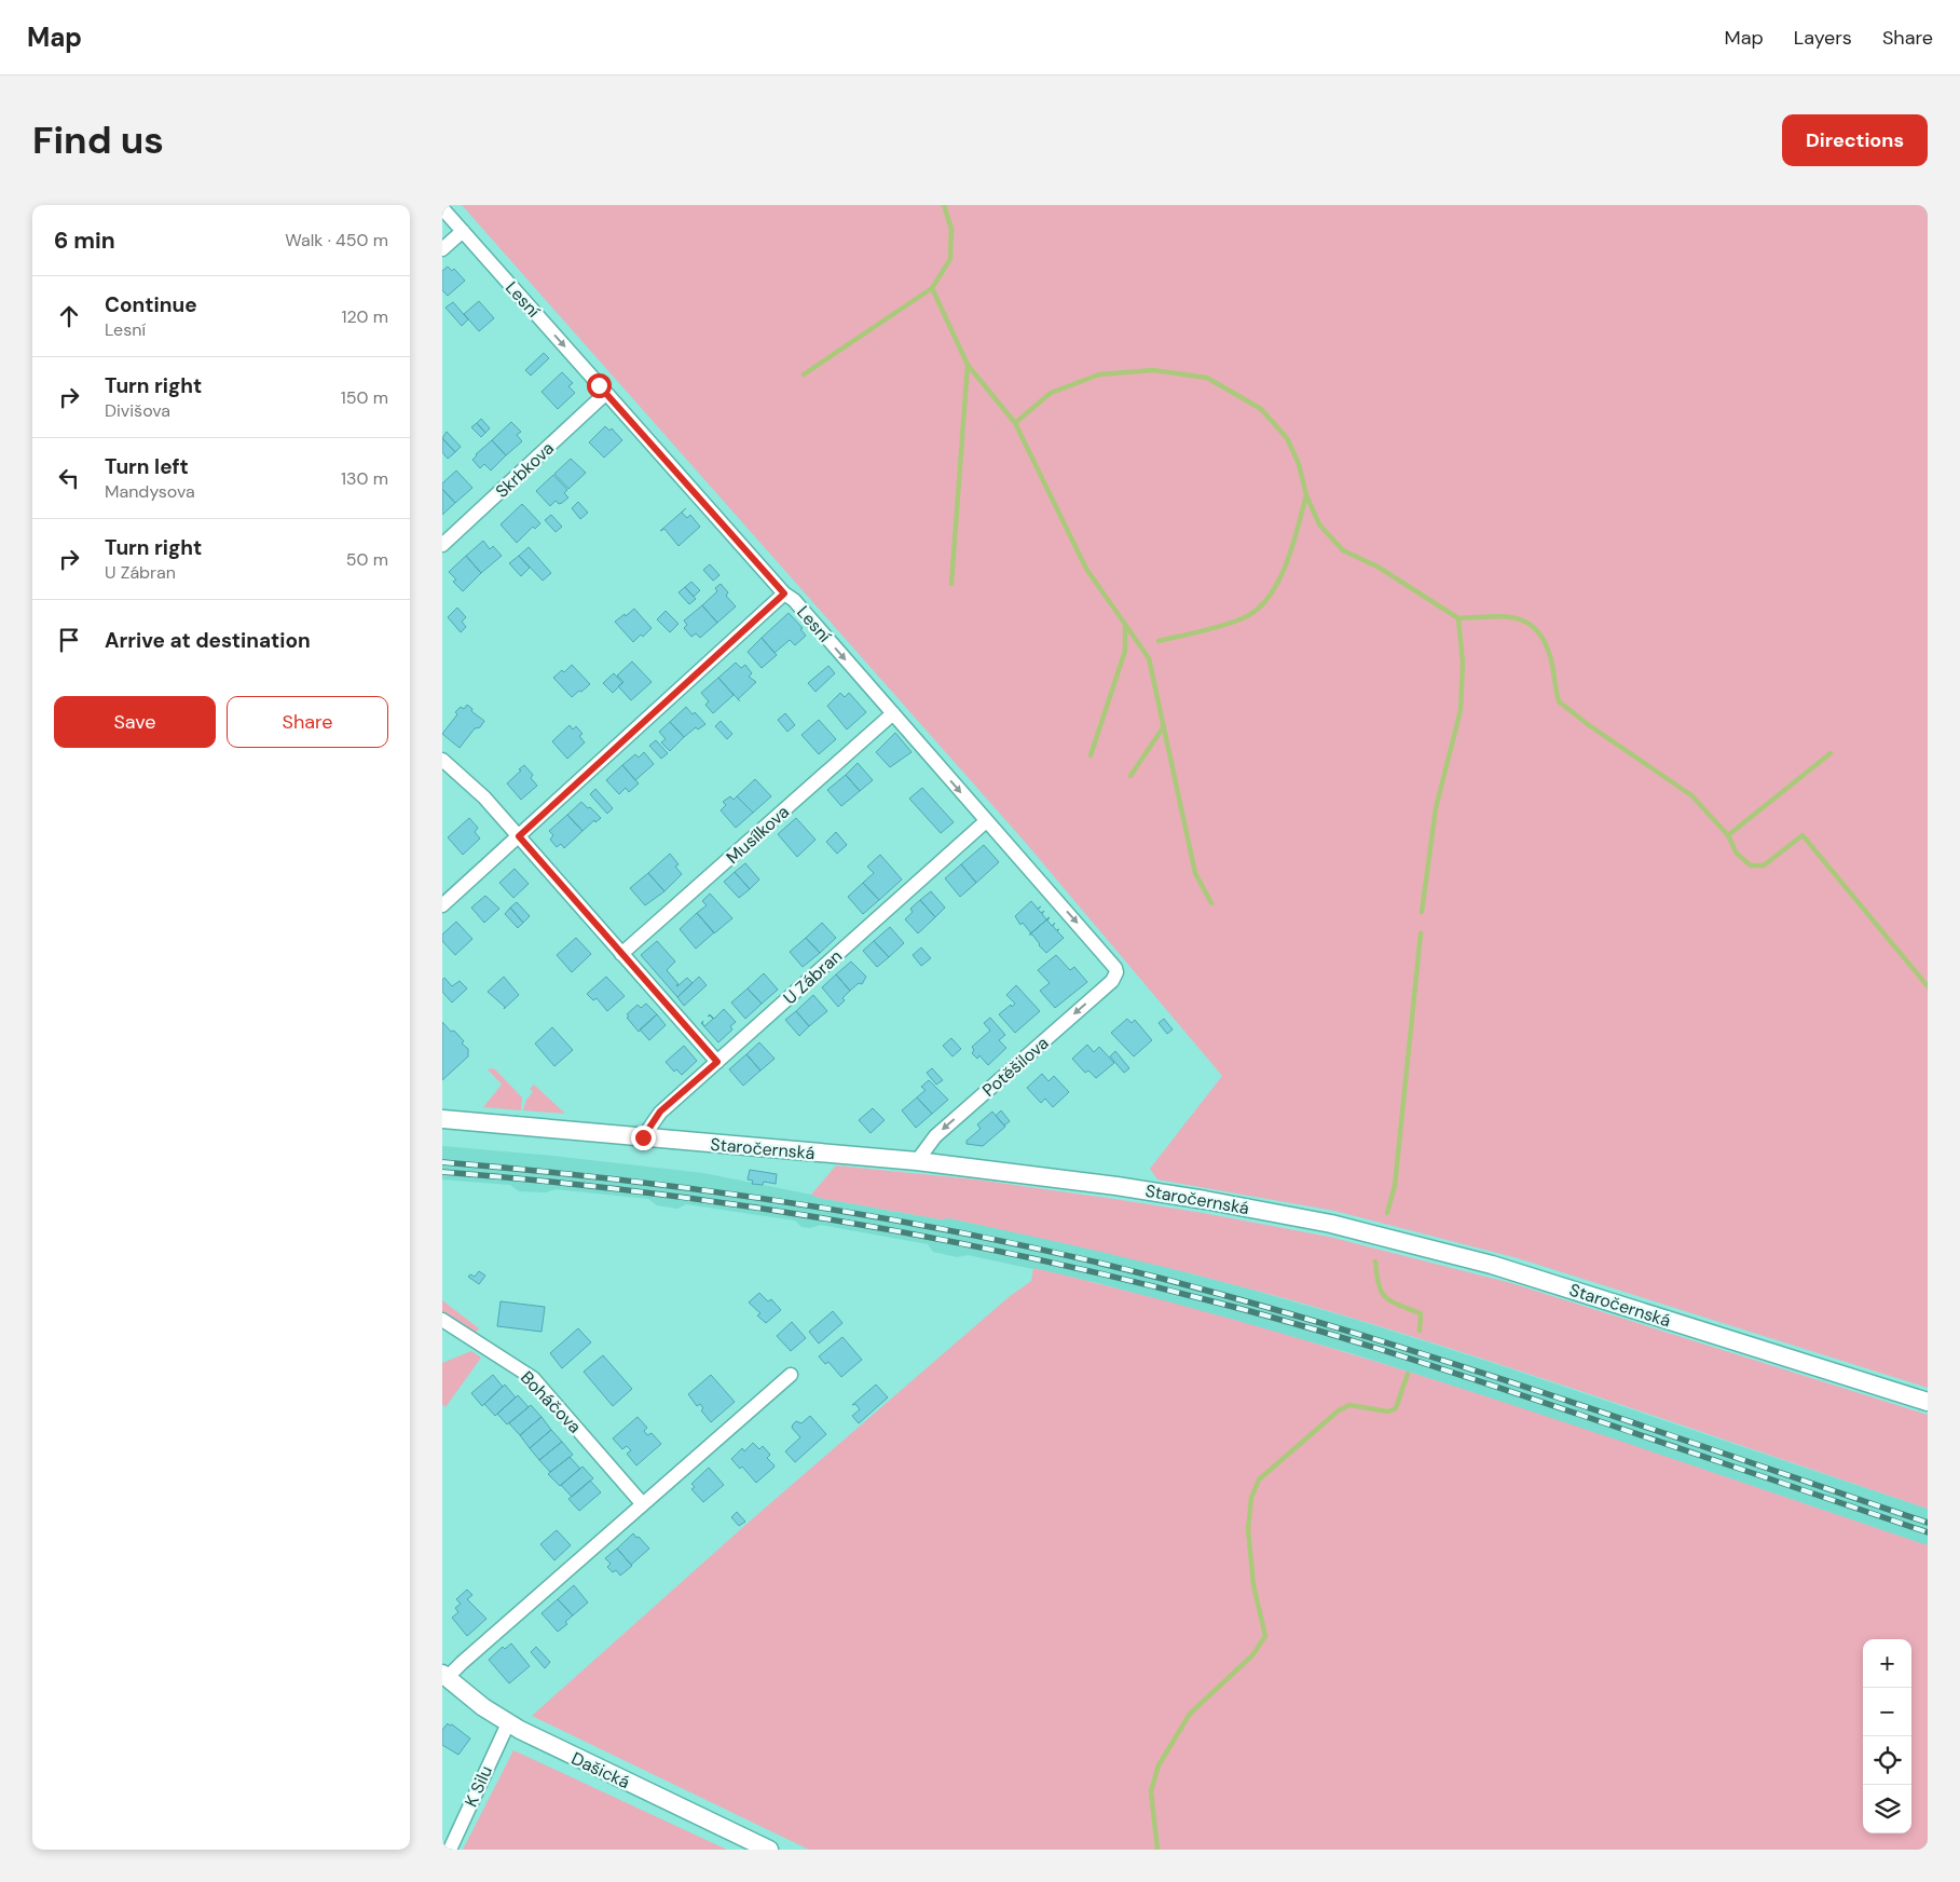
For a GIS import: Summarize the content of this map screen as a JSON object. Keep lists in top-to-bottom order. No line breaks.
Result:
{"streets":{"main road":["Staročernská","Dašická"],"street":["Lesní","Skrbkova","Musílkova","U Zábran","Potěšilova","Boháčova","K Silu"]},"crossings":[["Lesní","Skrbkova"],["Lesní","Musílkova"],["Lesní","U Zábran"],["Lesní","Potěšilova"],["U Zábran","Staročernská"],["Potěšilova","Staročernská"],["Dašická","K Silu"]],"one_way":["Lesní","Potěšilova"],"page":{"header":"Map","nav":["Map","Layers","Share"],"buttons":["Directions",["Save","Share"]],"title":"Find us","heading":["6 min","Walk · 450 m"],"list":[["Continue","Lesní","120 m"],["Turn right","Divišova","150 m"],["Turn left","Mandysova","130 m"],["Turn right","U Zábran","50 m"],"Arrive at destination"],"map_buttons":["+","−"]}}
